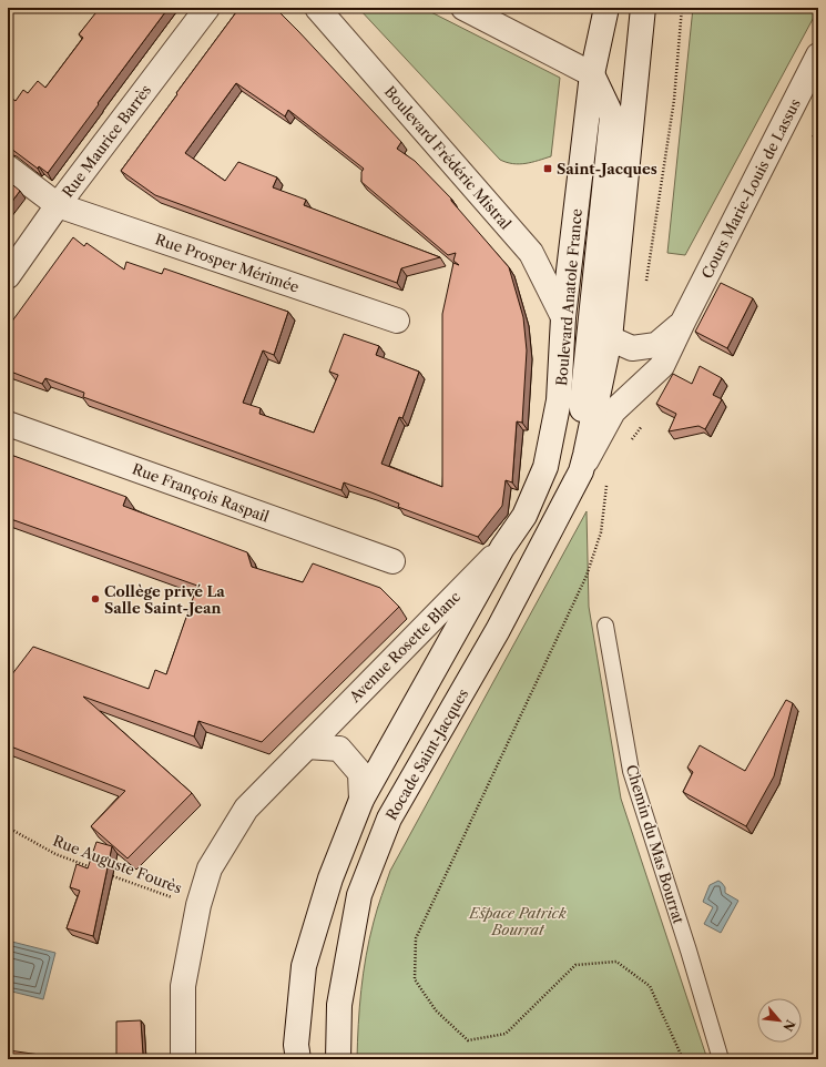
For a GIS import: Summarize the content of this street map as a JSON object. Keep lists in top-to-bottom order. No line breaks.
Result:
{"streets":{"street":["Rue Maurice Barrès","Boulevard Frédéric Mistral","Cours Marie-Louis de Lassus","Rue Prosper Mérimée","Boulevard Anatole France","Rue François Raspail","Avenue Rosette Blanc","Rocade Saint-Jacques"],"lane":["Chemin du Mas Bourrat"],"path":["Rue Auguste Fourès"]},"crossings":[["Rue Maurice Barrès","Rue Prosper Mérimée"],["Boulevard Frédéric Mistral","Boulevard Anatole France"],["Cours Marie-Louis de Lassus","Boulevard Anatole France"],["Cours Marie-Louis de Lassus","Rocade Saint-Jacques"],["Boulevard Anatole France","Avenue Rosette Blanc"],["Boulevard Anatole France","Rocade Saint-Jacques"],["Avenue Rosette Blanc","Rue Auguste Fourès"]],"parks":["Espace Patrick Bourrat"],"places":{"transit":["Saint-Jacques"],"other":["Collège privé La Salle Saint-Jean"]},"north":"bottom right"}
